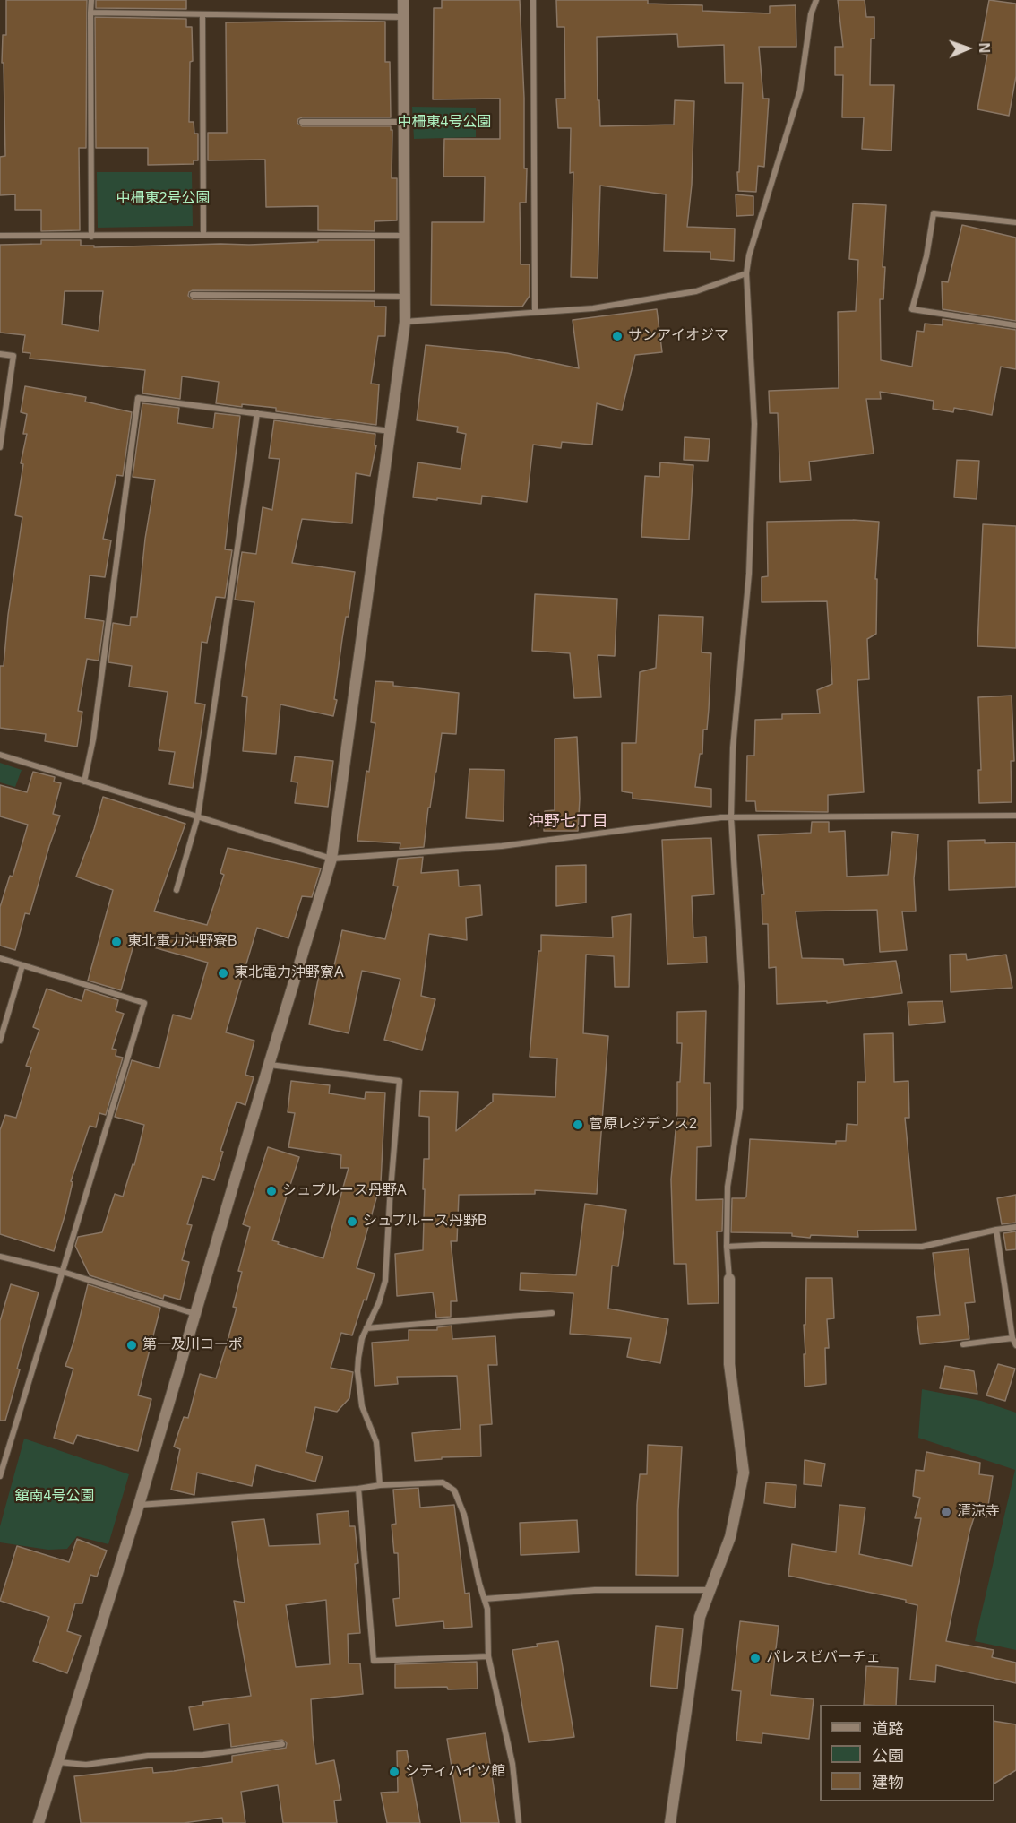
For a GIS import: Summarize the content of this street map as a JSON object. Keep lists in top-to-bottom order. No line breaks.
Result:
{"districts":["沖野七丁目"],"parks":["中柵東4号公園","中柵東2号公園","舘南4号公園"],"places":["サンアイオジマ","東北電力沖野寮B","東北電力沖野寮A","菅原レジデンス2","シュプルース丹野A","シュプルース丹野B","第一及川コーポ","清涼寺","パレスビバーチェ","シティハイツ館"],"legend":["道路","公園","建物"],"north":"right"}
